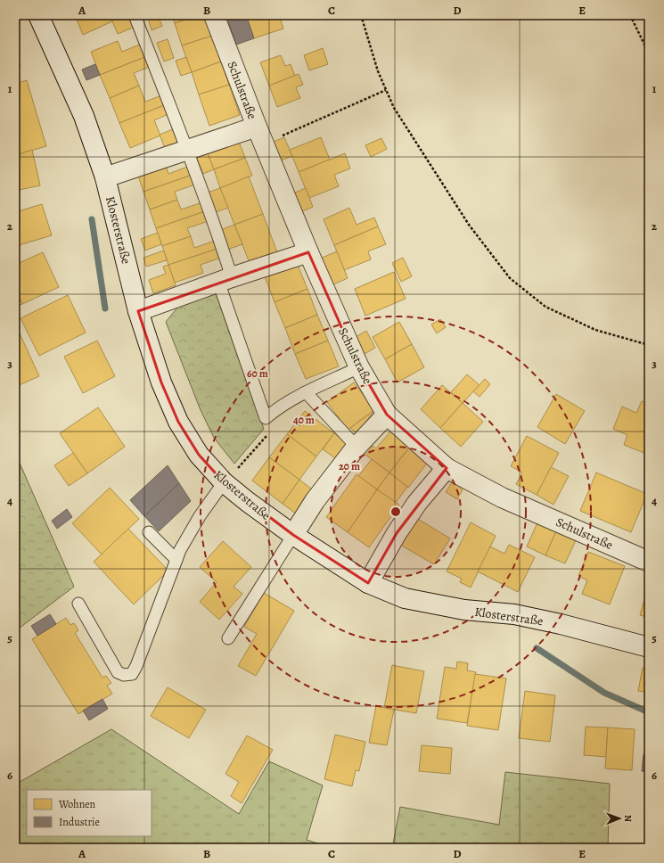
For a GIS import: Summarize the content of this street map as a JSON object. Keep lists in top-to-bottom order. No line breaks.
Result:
{"streets":{"street":["Schulstraße","Klosterstraße"]},"legend":["Wohnen","Industrie"],"north":"right","grid":{"columns":["A","B","C","D","E"],"rows":["1","2","3","4","5","6"]},"rings":["60 m","40 m","20 m"]}
